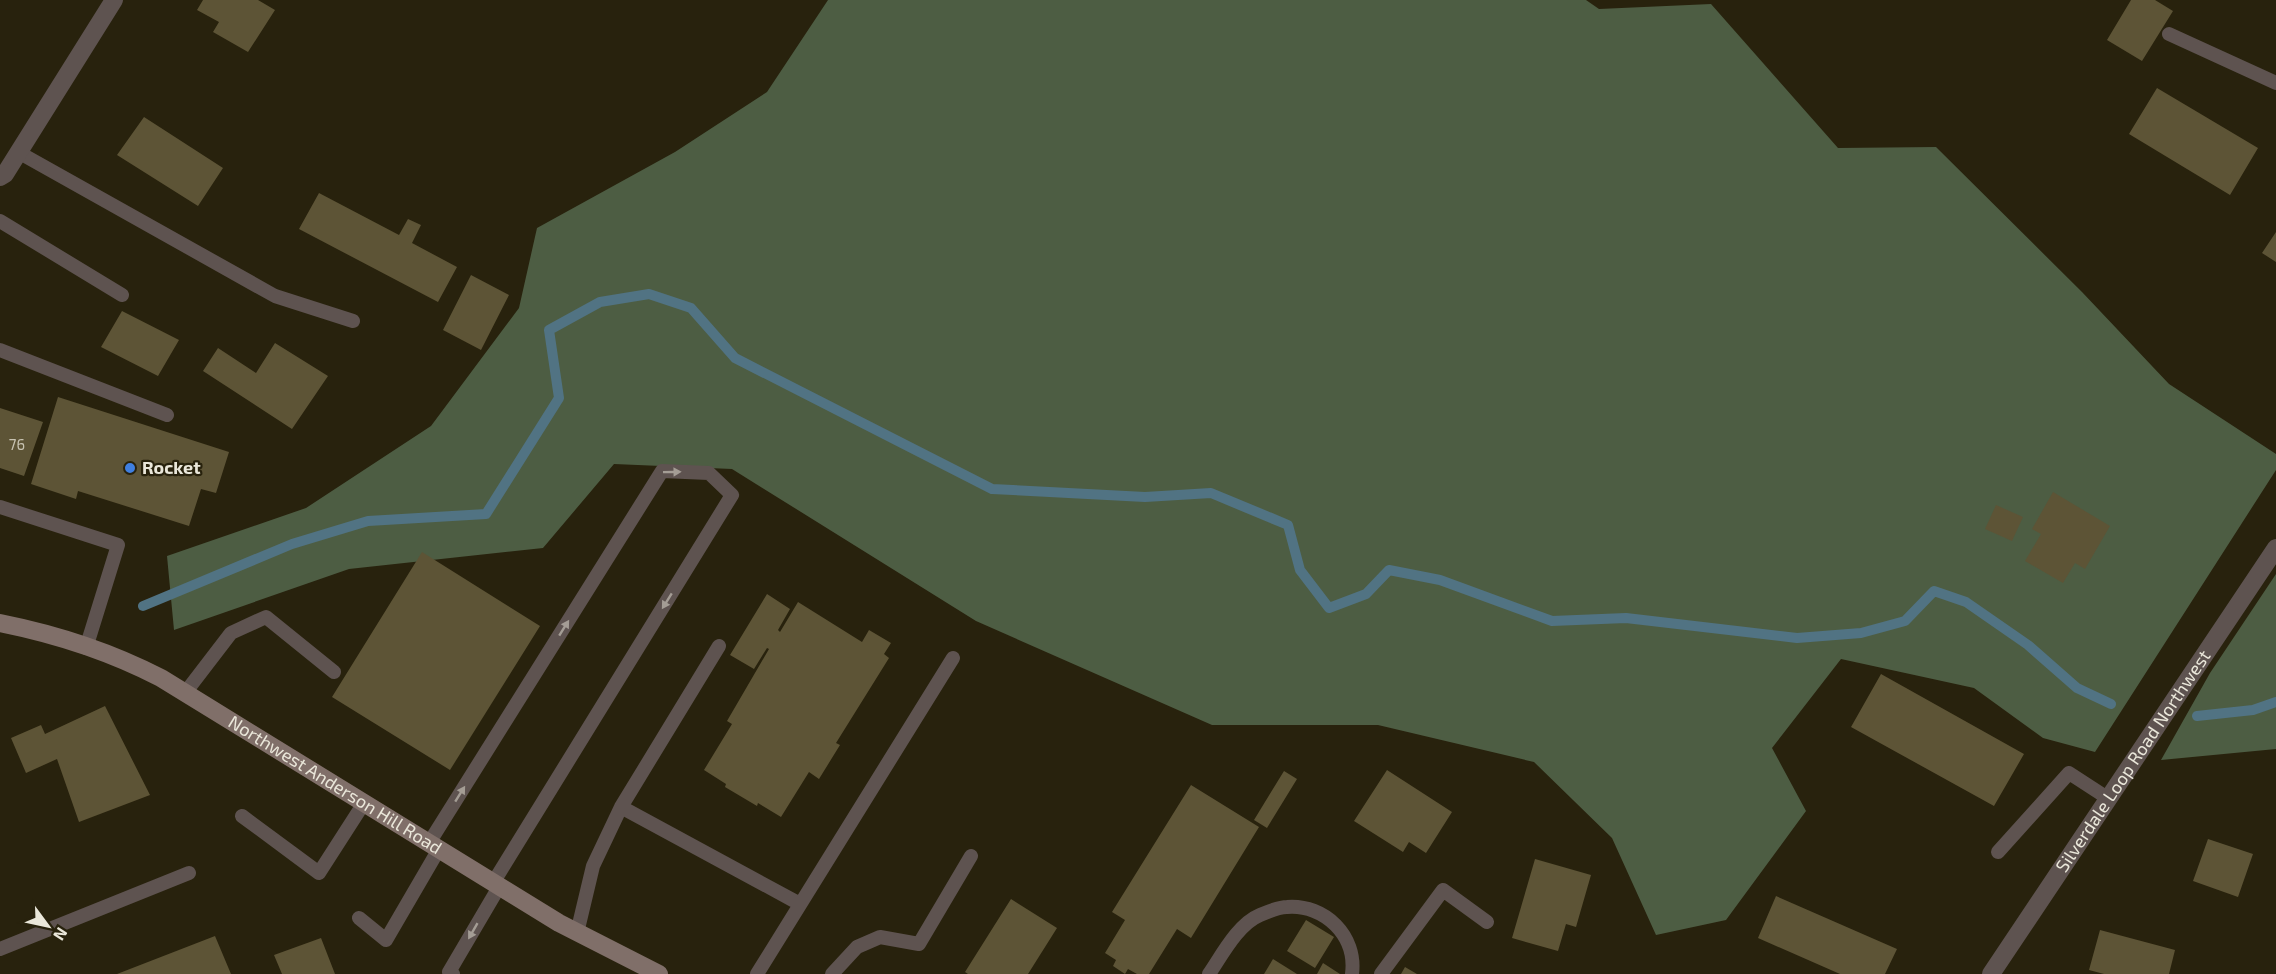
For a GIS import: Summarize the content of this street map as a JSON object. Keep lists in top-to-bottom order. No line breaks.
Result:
{"streets":{"main road":["Northwest Anderson Hill Road"],"street":["Silverdale Loop Road Northwest"]},"places":["Rocket"],"house_numbers":["76"],"north":"bottom right"}
